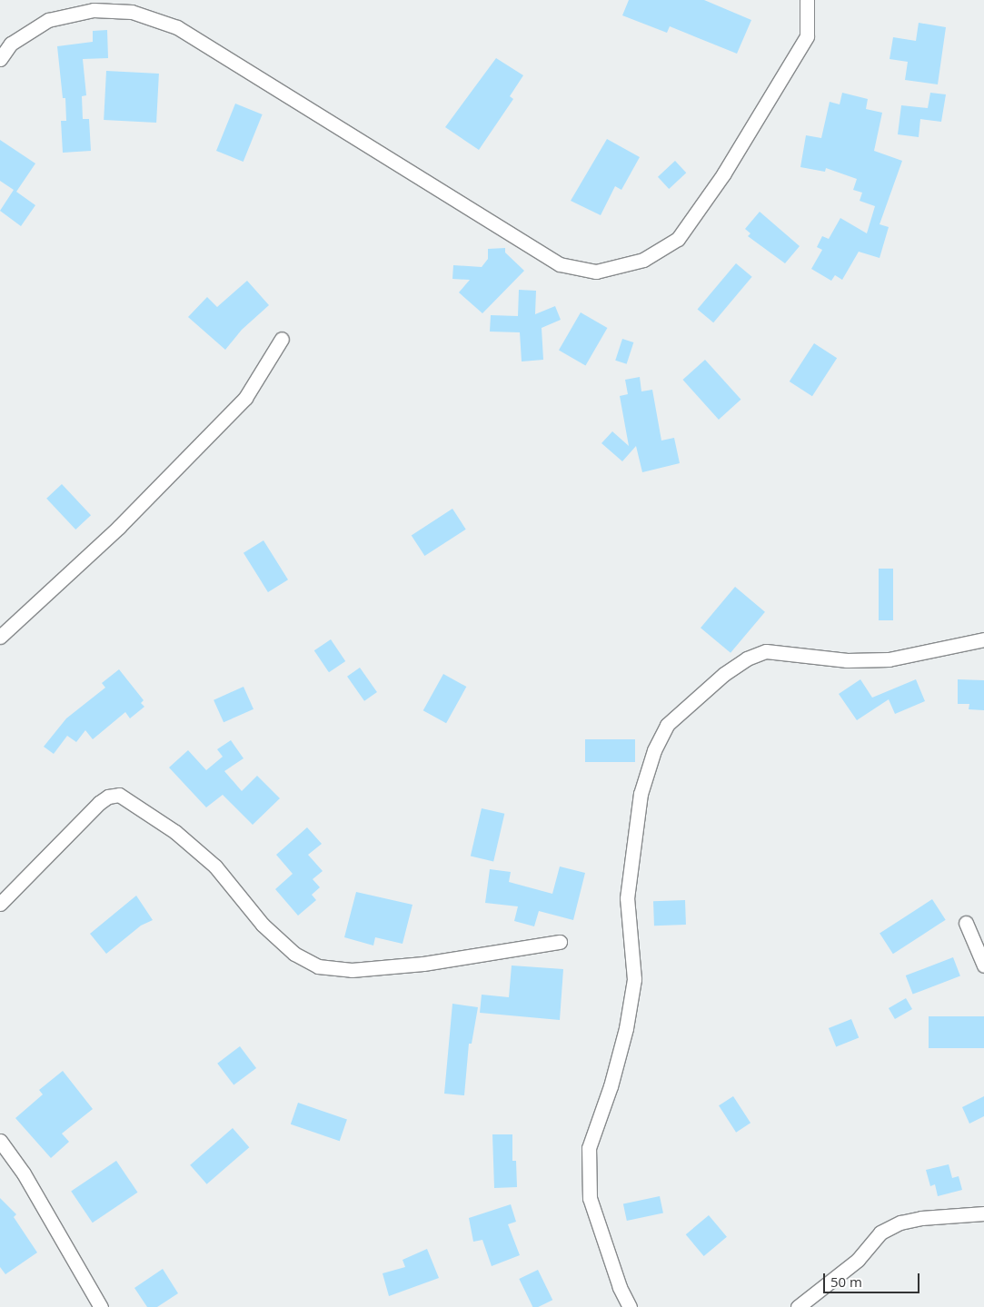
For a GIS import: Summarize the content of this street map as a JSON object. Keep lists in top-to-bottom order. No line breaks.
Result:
{"scale_bar":"50 m"}
